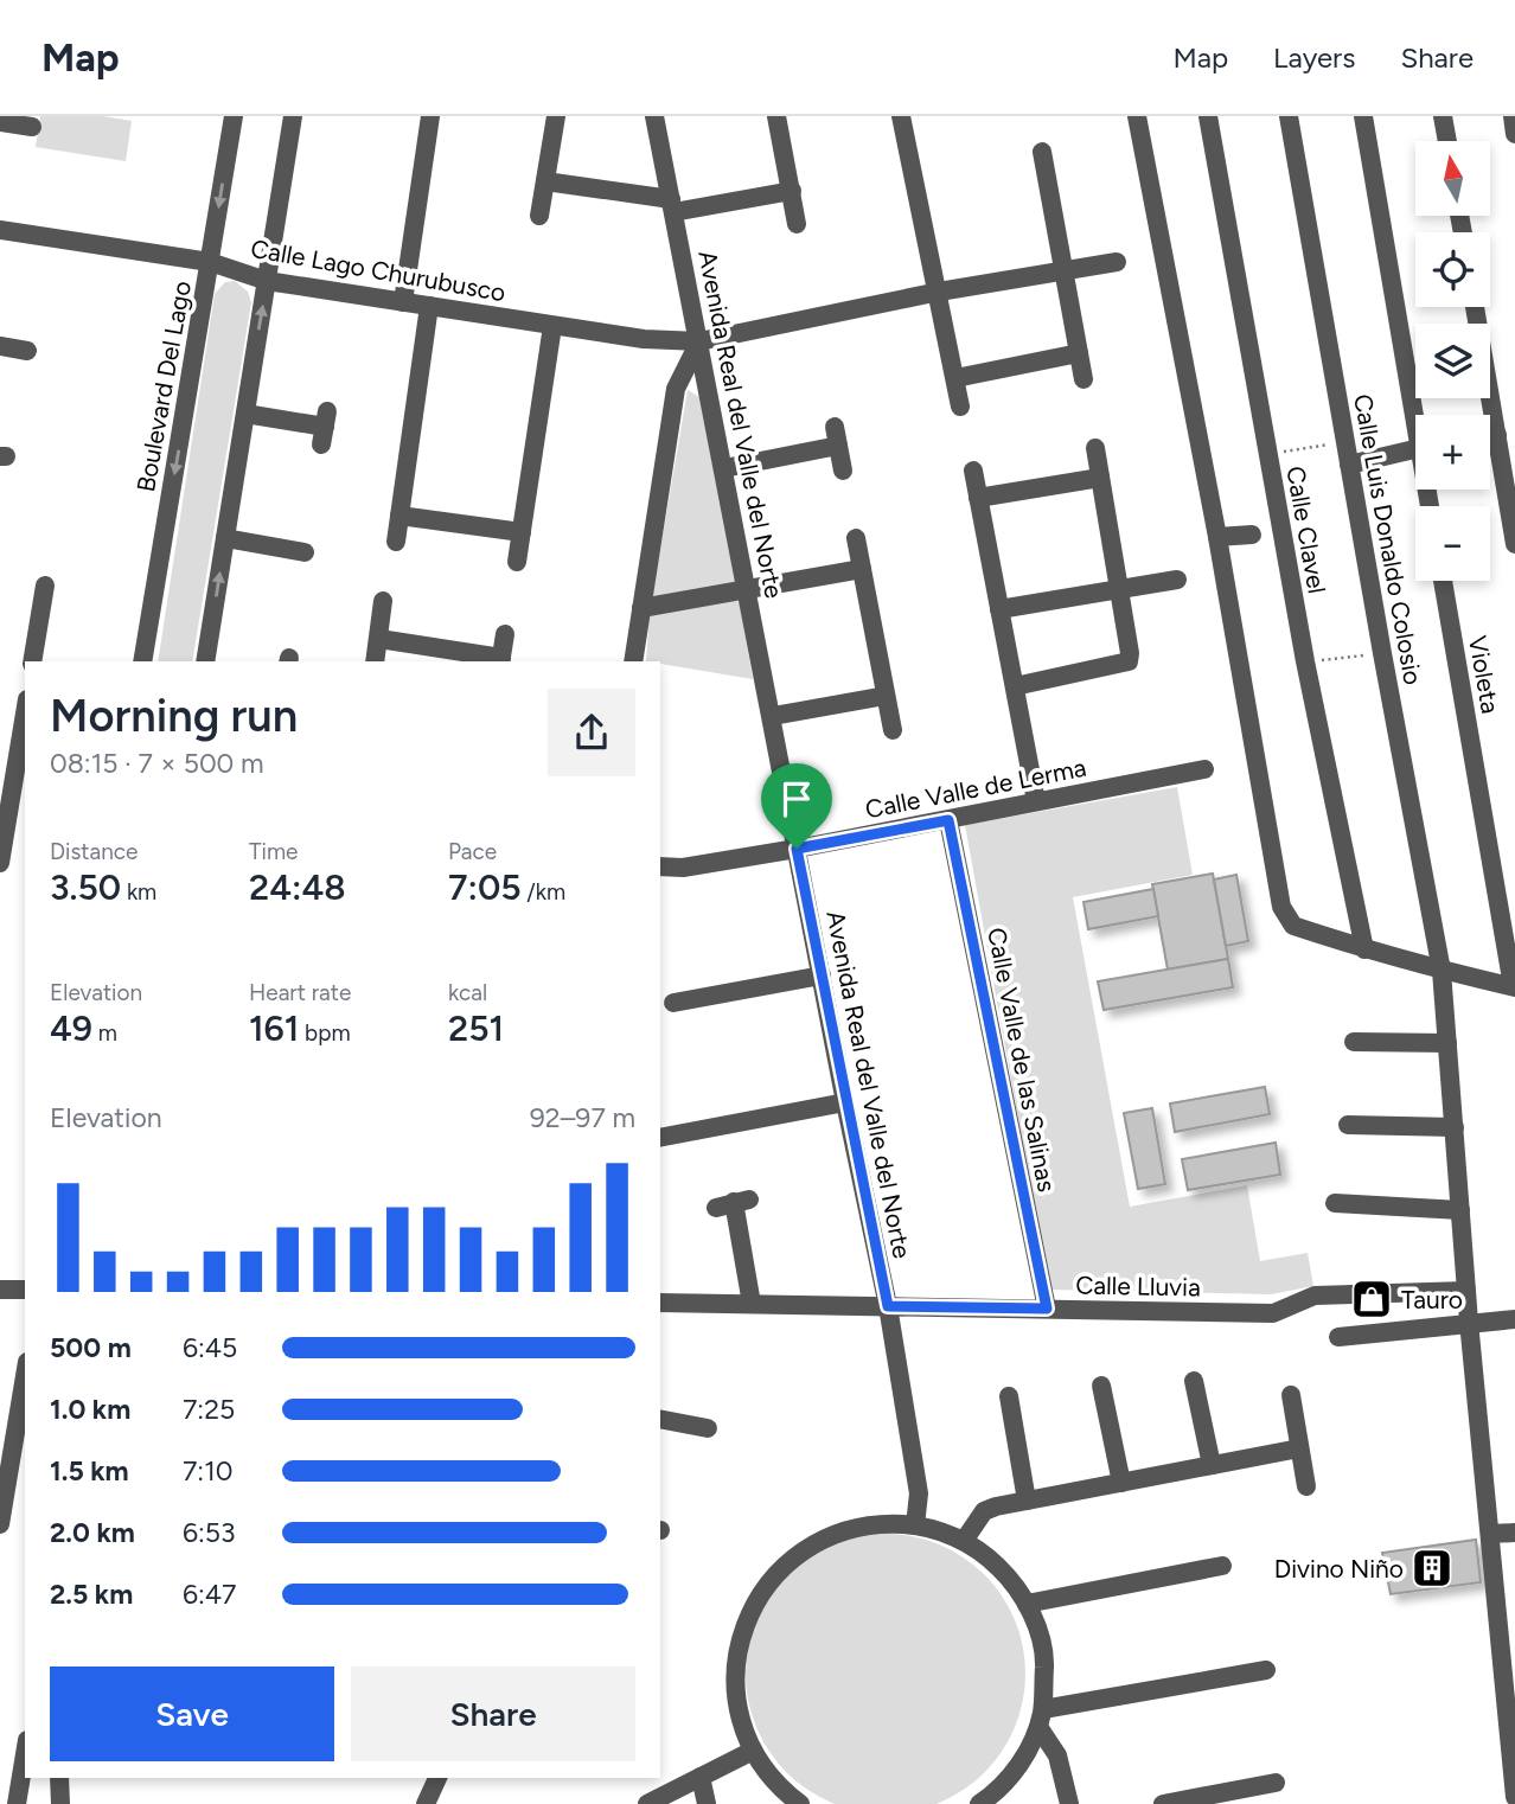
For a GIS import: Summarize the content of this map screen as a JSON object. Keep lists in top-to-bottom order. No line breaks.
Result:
{"streets":{"street":["Calle Lago Churubusco","Boulevard Del Lago","Avenida Real del Valle del Norte","Calle Clavel","Calle Luis Donaldo Colosio","Violeta","Calle Valle de Lerma","Calle Valle de las Salinas","Calle Lluvia"]},"crossings":[["Calle Lago Churubusco","Boulevard Del Lago"],["Calle Lago Churubusco","Avenida Real del Valle del Norte"],["Avenida Real del Valle del Norte","Calle Valle de Lerma"],["Avenida Real del Valle del Norte","Calle Lluvia"],["Calle Luis Donaldo Colosio","Calle Lluvia"],["Calle Valle de Lerma","Calle Valle de las Salinas"],["Calle Valle de las Salinas","Calle Lluvia"]],"places":{"shop":["Tauro"],"building":["Divino Niño"]},"north":"top","page":{"header":"Map","nav":["Map","Layers","Share"],"map_buttons":["+","−"],"heading":["Morning run","08:15 · 7 × 500 m"],"stats":[["Distance","3.50 km"],["Time","24:48"],["Pace","7:05 /km"],["Elevation","49 m"],["Heart rate","161 bpm"],["kcal","251"]],"chart":["Elevation","92–97 m"],"list":[{"name":"500 m","note":"6:45"},{"name":"1.0 km","note":"7:25"},{"name":"1.5 km","note":"7:10"},{"name":"2.0 km","note":"6:53"},{"name":"2.5 km","note":"6:47"}],"buttons":["Save","Share"]}}
